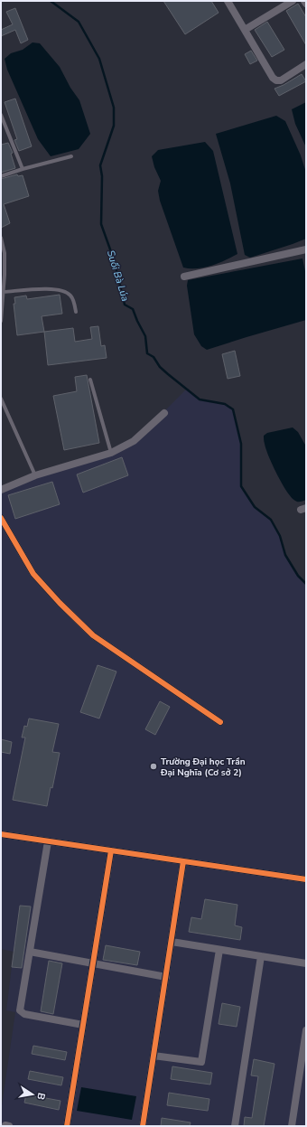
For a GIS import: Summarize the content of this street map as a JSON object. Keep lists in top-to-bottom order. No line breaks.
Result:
{"water":["Suối Bà Lúa"],"places":["Trường Đại học Trần Đại Nghĩa (Cơ sở 2)"],"north":"right"}
